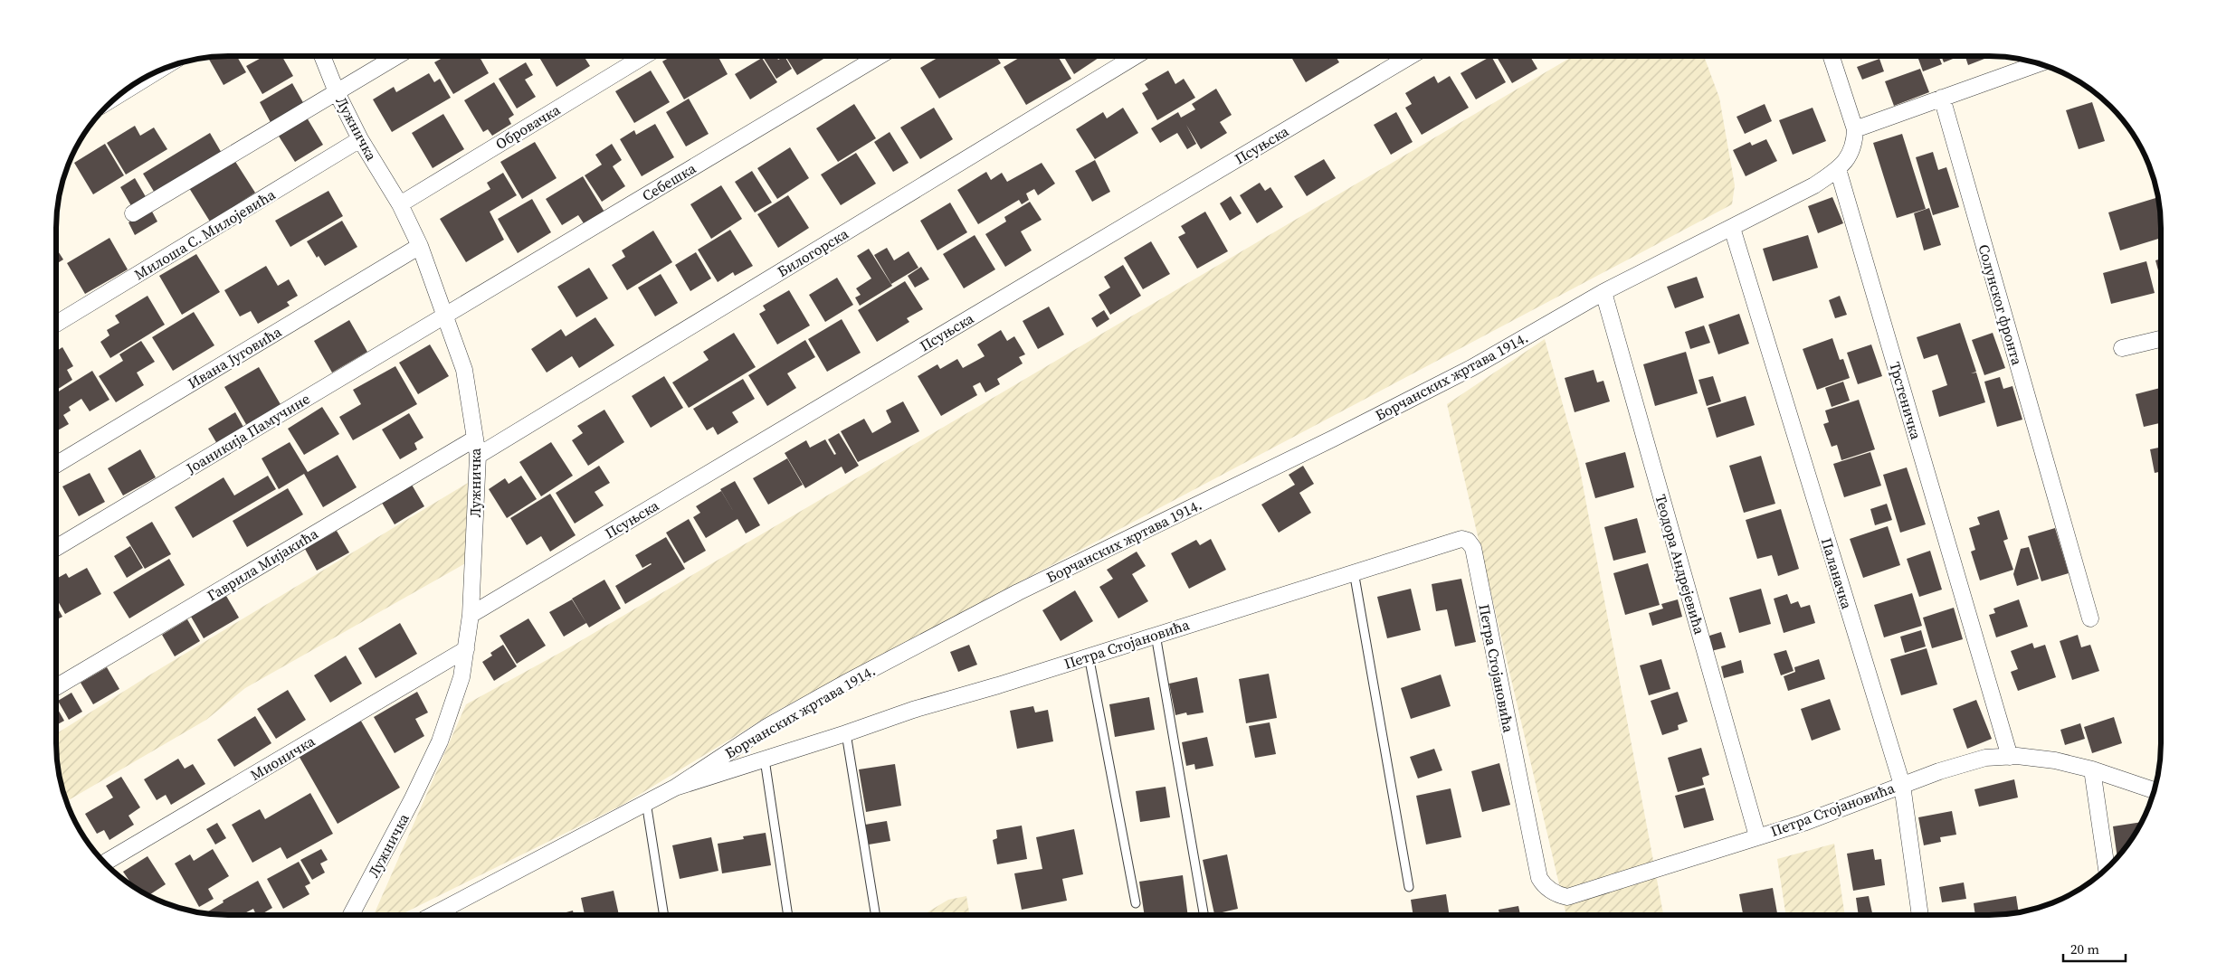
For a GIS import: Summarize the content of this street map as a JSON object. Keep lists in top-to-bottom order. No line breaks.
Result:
{"streets":{"street":["Обровачка","Лужничка","Псуњска","Себешка","Милоша С. Милојевића","Билогорска","Солунског фронта","Ивана Југовића","Борчанских жртава 1914.","Трстеничка","Јоаникија Памучине","Гаврила Мијакића","Теодора Андрејевића","Паланачка","Петра Стојановића","Мионичка"]},"crossings":[["Обровачка","Лужничка"],["Лужничка","Псуњска"],["Лужничка","Себешка"],["Лужничка","Милоша С. Милојевића"],["Лужничка","Билогорска"],["Лужничка","Ивана Југовића"],["Лужничка","Јоаникија Памучине"],["Лужничка","Гаврила Мијакића"],["Лужничка","Мионичка"],["Себешка","Јоаникија Памучине"],["Борчанских жртава 1914.","Трстеничка"],["Борчанских жртава 1914.","Теодора Андрејевића"],["Борчанских жртава 1914.","Паланачка"],["Борчанских жртава 1914.","Петра Стојановића"],["Трстеничка","Петра Стојановића"],["Теодора Андрејевића","Петра Стојановића"],["Паланачка","Петра Стојановића"]],"scale_bar":"20 m"}
